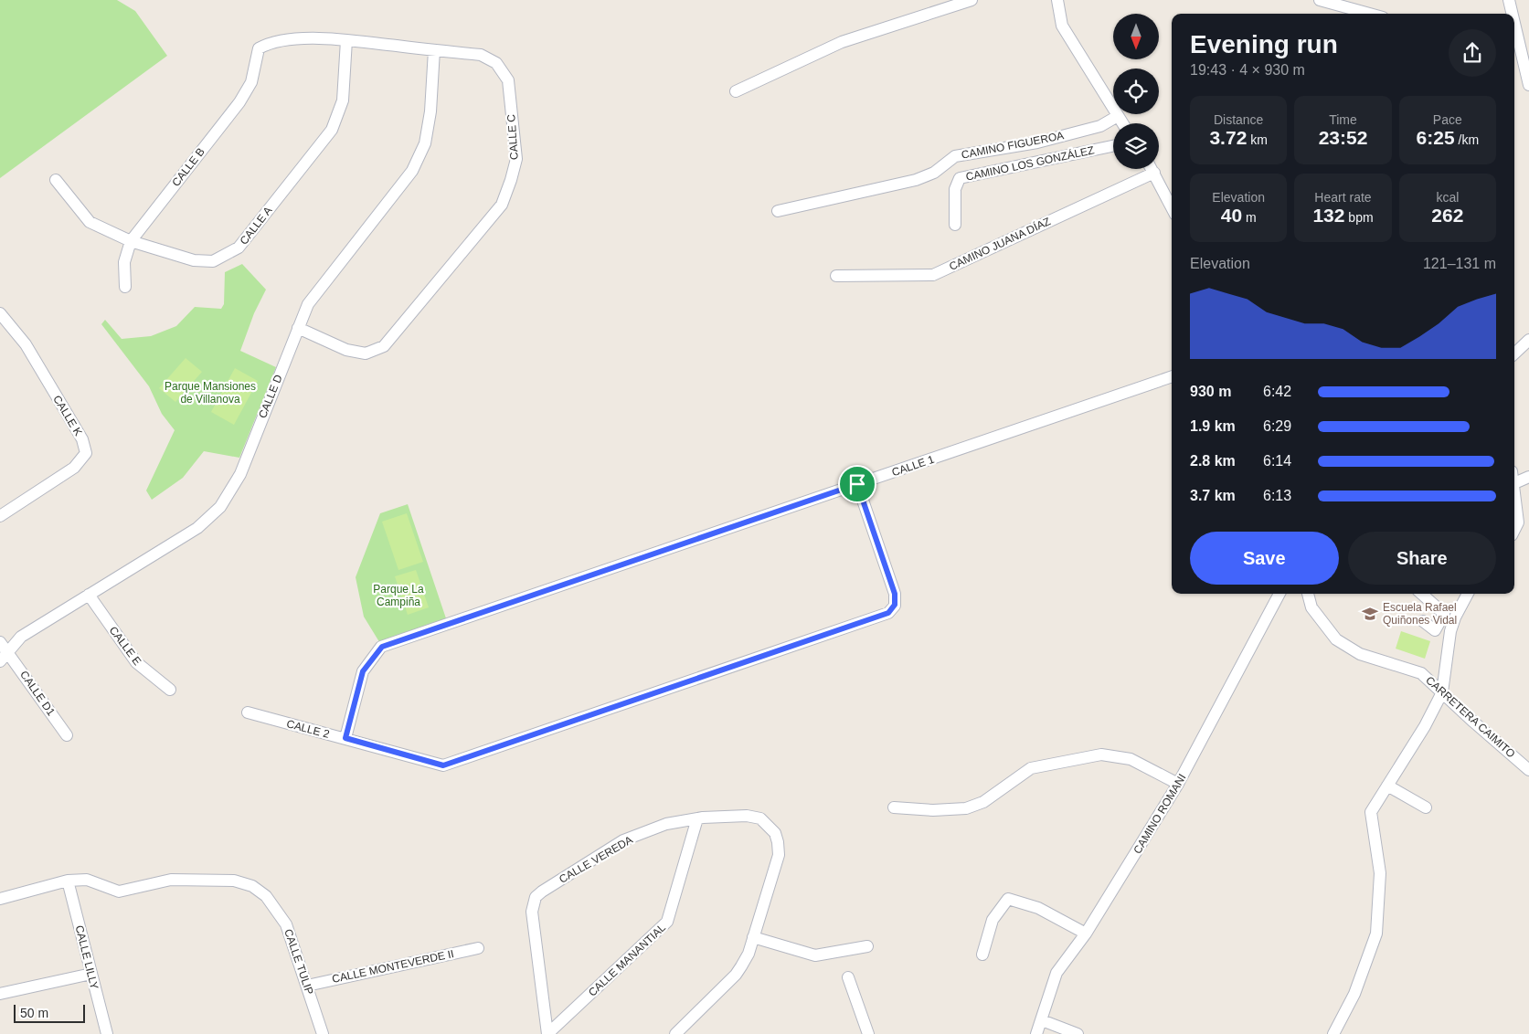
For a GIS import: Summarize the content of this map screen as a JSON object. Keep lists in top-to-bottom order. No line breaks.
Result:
{"streets":{"street":["CALLE C","CAMINO FIGUEROA","CAMINO LOS GONZÁLEZ","CALLE B","CALLE A","CAMINO JUANA DÍAZ","CALLE D","CALLE K","CALLE 1","CALLE E","CALLE D1","CARRETERA CAIMITO","CALLE 2","CAMINO ROMANI","CALLE VEREDA","CALLE LILLY","CALLE MANANTIAL","CALLE TULIP","CALLE MONTEVERDE II"]},"crossings":[["CALLE C","CALLE B"],["CALLE C","CALLE A"],["CALLE C","CALLE D"],["CALLE B","CALLE A"],["CALLE D","CALLE E"],["CALLE D","CALLE D1"],["CALLE 1","CALLE 2"],["CALLE VEREDA","CALLE MANANTIAL"],["CALLE LILLY","CALLE TULIP"],["CALLE TULIP","CALLE MONTEVERDE II"]],"parks":["Parque Mansiones de Villanova","Parque La Campiña"],"places":{"school or university":["Escuela Rafael Quiñones Vidal"]},"scale_bar":"50 m","north":"bottom","page":{"heading":["Evening run","19:43 · 4 × 930 m"],"stats":[["Distance","3.72 km"],["Time","23:52"],["Pace","6:25 /km"],["Elevation","40 m"],["Heart rate","132 bpm"],["kcal","262"]],"chart":["Elevation","121–131 m"],"list":[{"name":"930 m","note":"6:42"},{"name":"1.9 km","note":"6:29"},{"name":"2.8 km","note":"6:14"},{"name":"3.7 km","note":"6:13"}],"buttons":["Save","Share"],"scale":"50 m"}}
